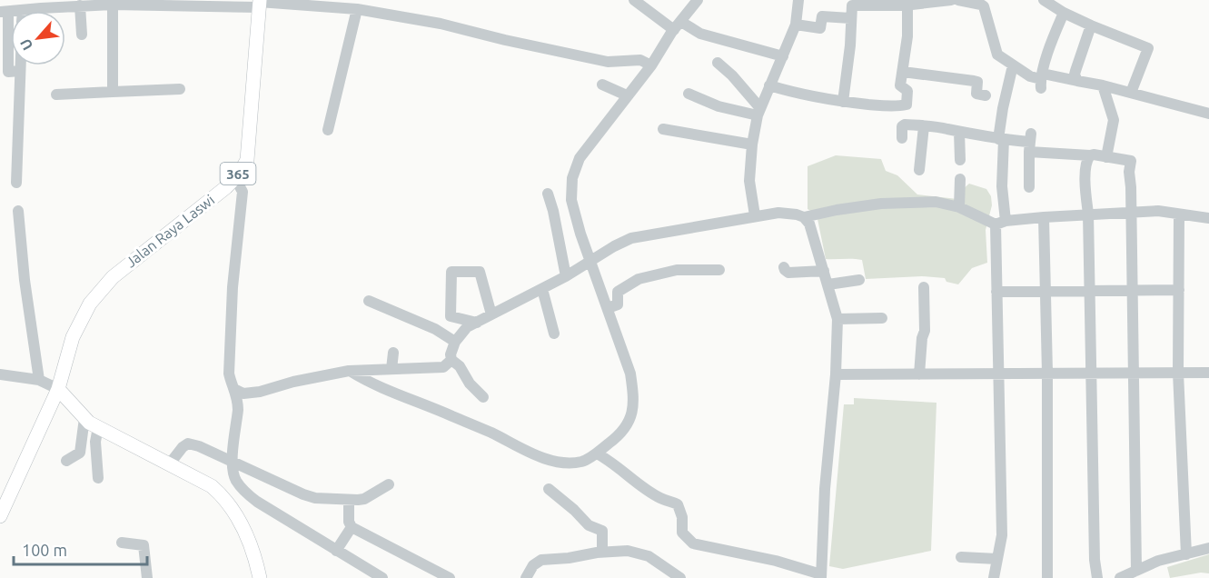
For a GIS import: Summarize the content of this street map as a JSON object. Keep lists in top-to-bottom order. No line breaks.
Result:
{"streets":{"main road":["365","Jalan Raya Laswi"]},"crossings":[["365","Jalan Raya Laswi"]],"scale_bar":"100 m","north":"bottom left"}
